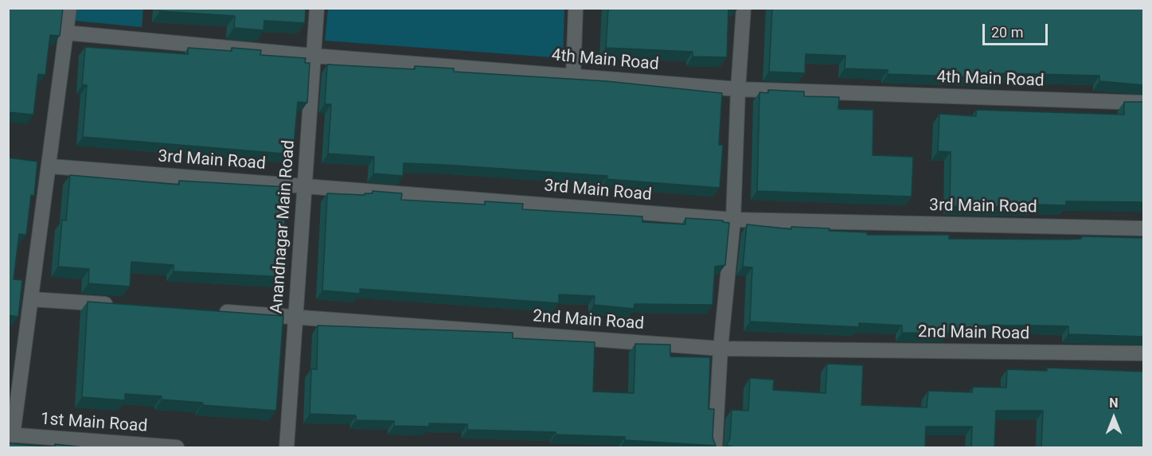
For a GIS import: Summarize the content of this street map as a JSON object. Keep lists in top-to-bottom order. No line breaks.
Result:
{"streets":{"street":["4th Main Road","3rd Main Road","Anandnagar Main Road","2nd Main Road","1st Main Road"]},"crossings":[["4th Main Road","Anandnagar Main Road"],["3rd Main Road","Anandnagar Main Road"],["Anandnagar Main Road","2nd Main Road"]],"scale_bar":"20 m","north":"top"}
